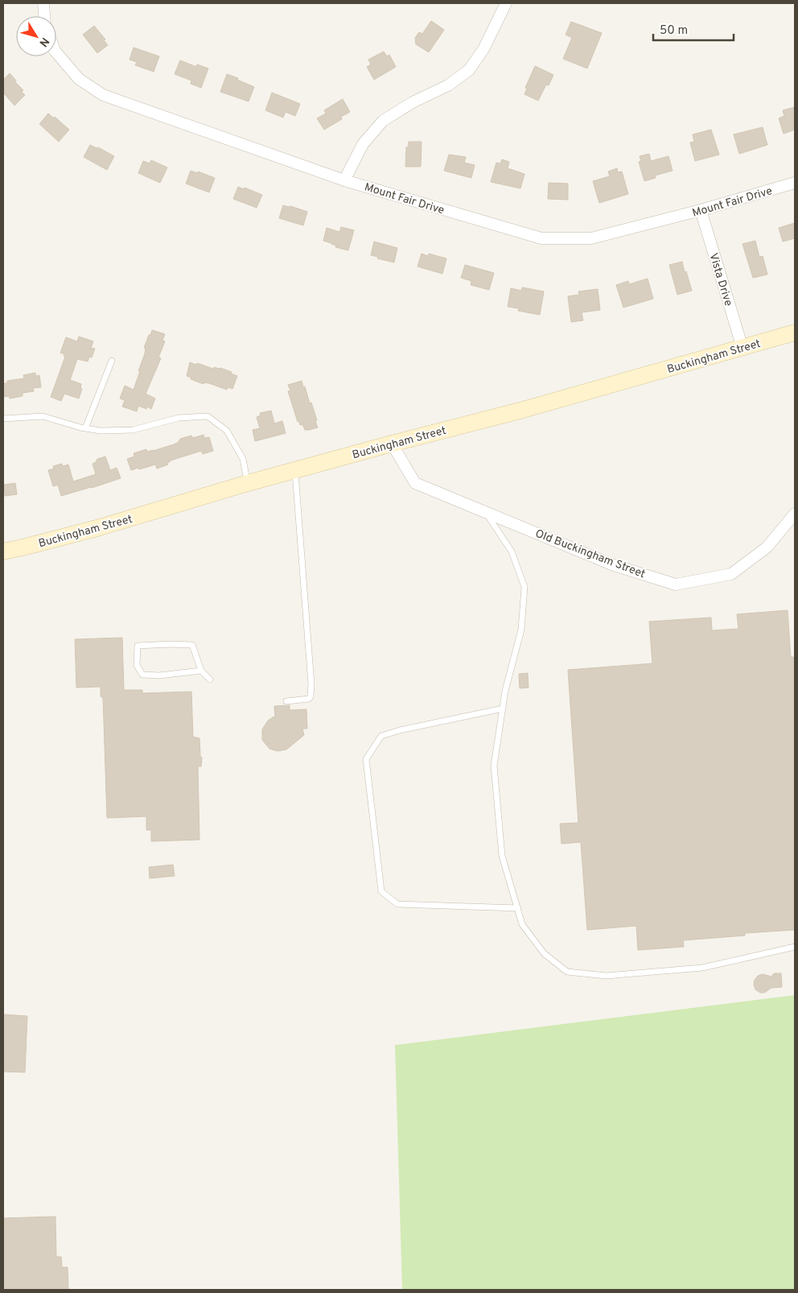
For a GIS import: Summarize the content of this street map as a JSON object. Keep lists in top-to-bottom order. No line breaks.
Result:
{"streets":{"main road":["Buckingham Street"],"street":["Mount Fair Drive","Vista Drive","Old Buckingham Street"]},"crossings":[["Mount Fair Drive","Vista Drive"],["Vista Drive","Buckingham Street"],["Buckingham Street","Old Buckingham Street"]],"scale_bar":"50 m","north":"bottom right"}
